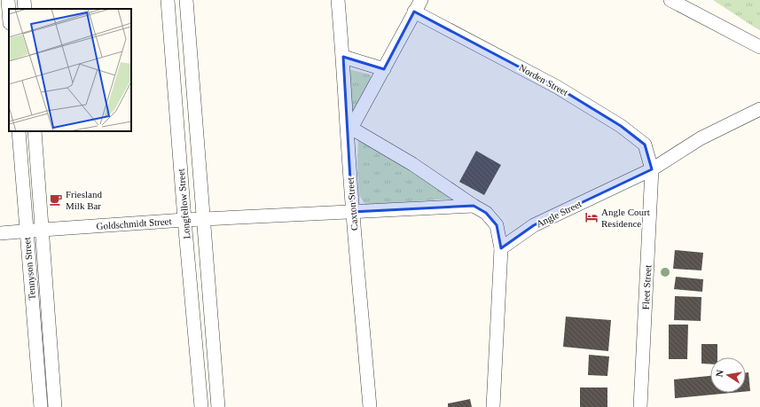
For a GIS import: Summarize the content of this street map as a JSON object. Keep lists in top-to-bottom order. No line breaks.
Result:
{"streets":{"street":["Norden Street","Longfellow Street","Caxton Street","Angle Street","Goldschmidt Street","Tennyson Street","Fleet Street"]},"crossings":[["Norden Street","Angle Street"],["Norden Street","Fleet Street"],["Longfellow Street","Goldschmidt Street"],["Caxton Street","Goldschmidt Street"],["Angle Street","Fleet Street"],["Goldschmidt Street","Tennyson Street"]],"places":{"cafe":["Friesland Milk Bar"],"hotel":["Angle Court Residence"]},"north":"left"}
